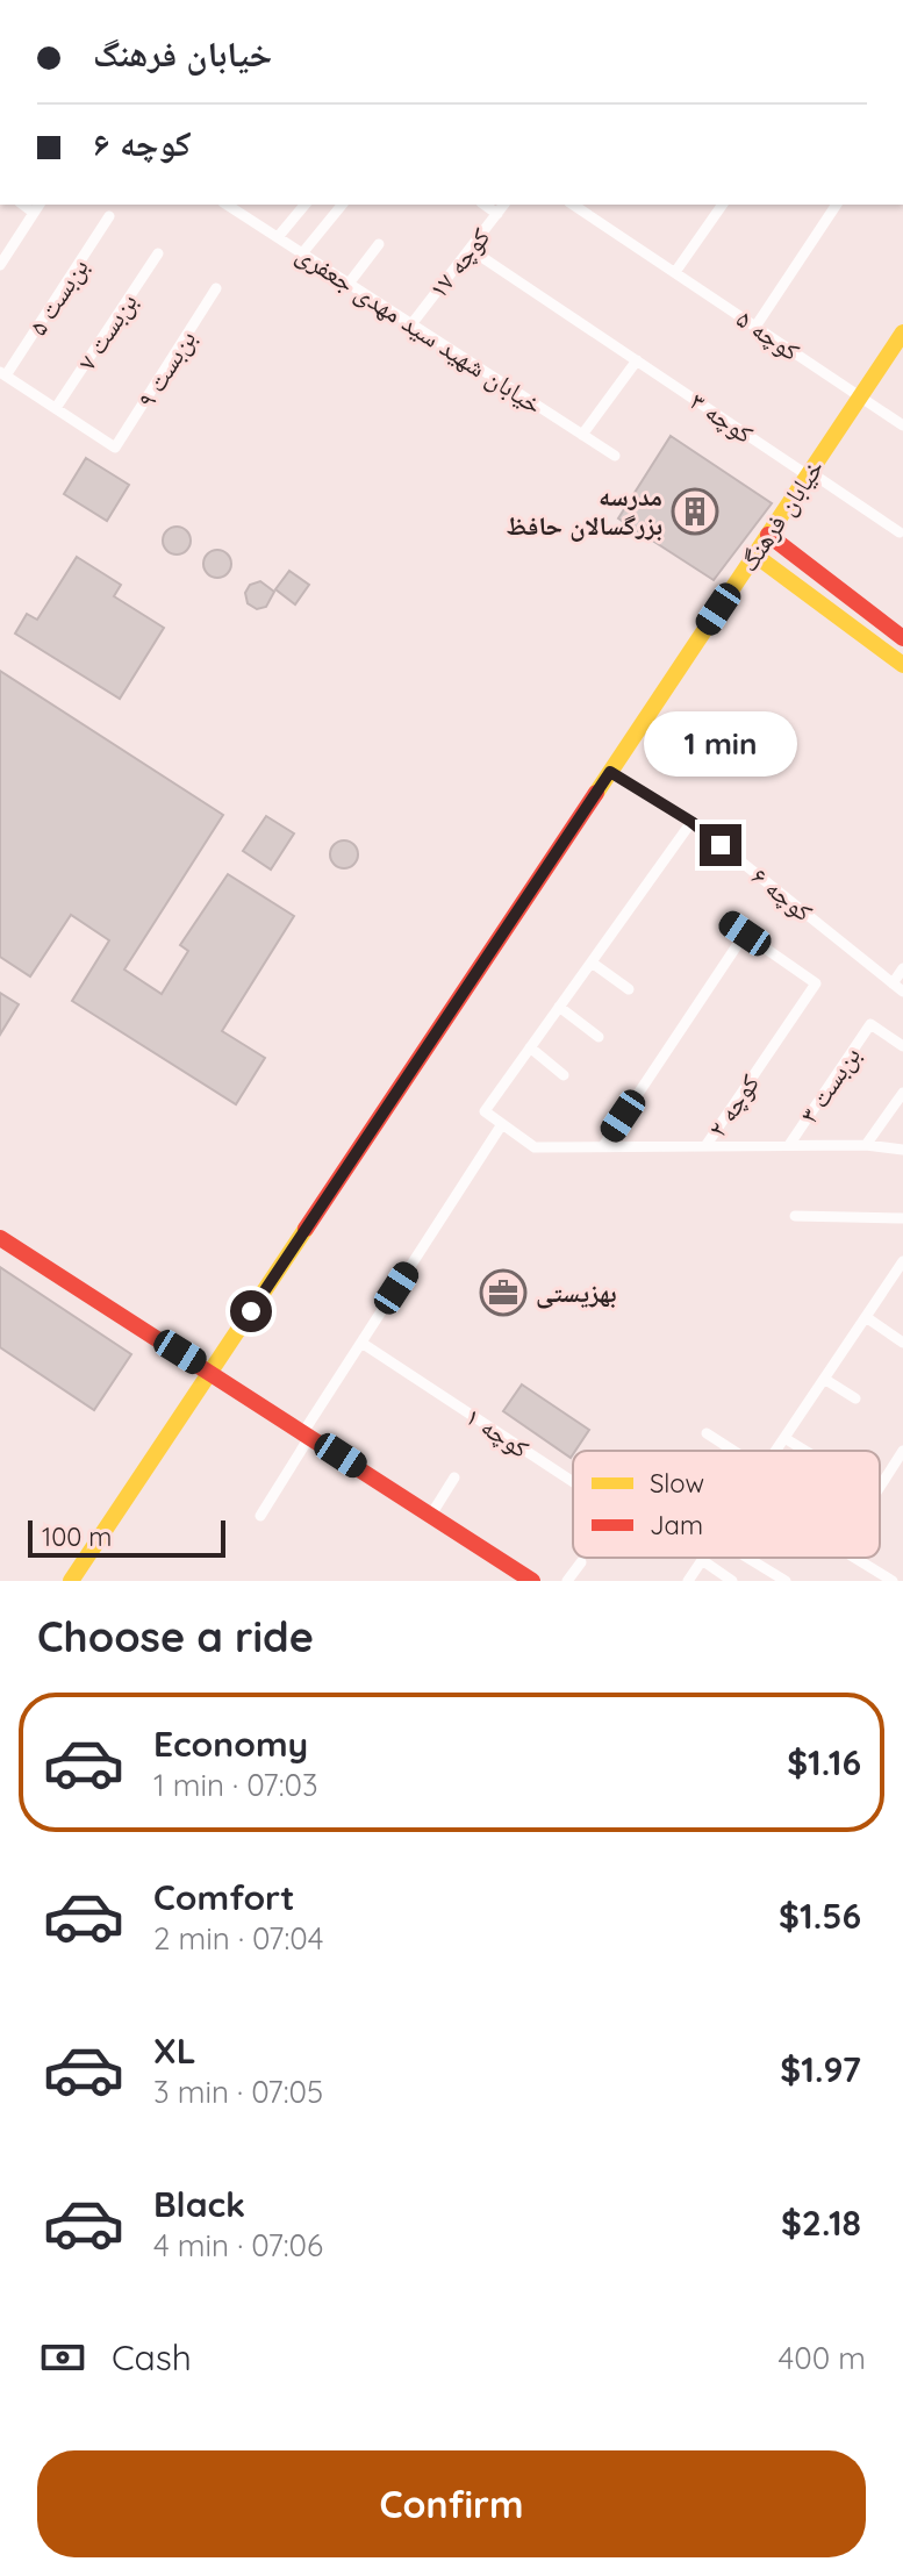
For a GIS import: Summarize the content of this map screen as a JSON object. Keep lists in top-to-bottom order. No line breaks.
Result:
{"streets":{"street":["کوچه ۱۷","بن‌بست ۵","خیابان شهید سید مهدی جعفری","بن‌بست ۷","کوچه ۵","بن‌بست ۹","کوچه ۳","خیابان فرهنگ","کوچه ۶","بن‌بست ۳","کوچه ۲","کوچه ۱"]},"crossings":[["کوچه ۱۷","خیابان شهید سید مهدی جعفری"],["بن‌بست ۷","بن‌بست ۹"],["کوچه ۵","خیابان فرهنگ"],["کوچه ۳","خیابان فرهنگ"],["خیابان فرهنگ","کوچه ۶"]],"places":{"building":["مدرسه بزرگسالان حافظ"],"office":["بهزیستی"]},"legend":["Slow","Jam"],"scale_bar":"100 m","page":{"banner":["خیابان فرهنگ","کوچه ۶"],"bubble":"1 min","scale":"100 m","heading":"Choose a ride","list":[{"name":"Economy","note":"1 min · 07:03","value":"$1.16"},{"name":"Comfort","note":"2 min · 07:04","value":"$1.56"},{"name":"XL","note":"3 min · 07:05","value":"$1.97"},{"name":"Black","note":"4 min · 07:06","value":"$2.18"}],"pay":["Cash","400 m"],"buttons":"Confirm"}}
